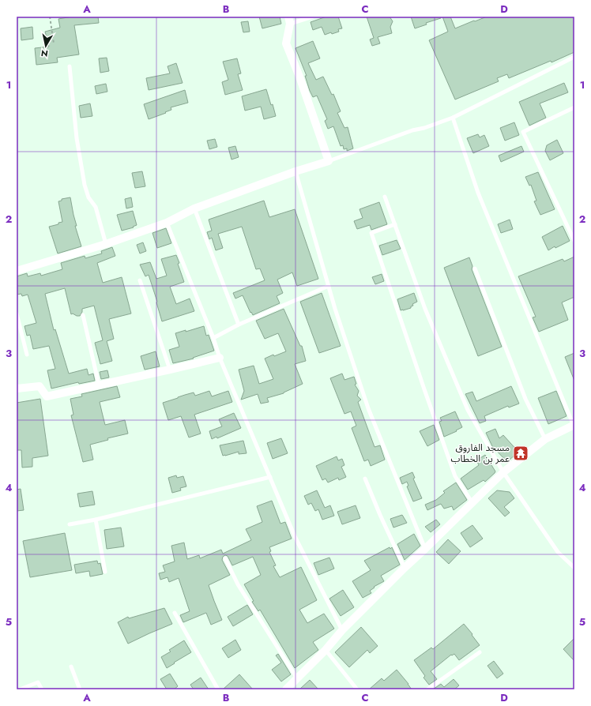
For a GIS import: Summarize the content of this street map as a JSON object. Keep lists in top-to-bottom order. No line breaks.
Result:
{"places":{"temple":["مسجد الفاروق عمر بن الخطاب"]},"north":"bottom","grid":{"columns":["A","B","C","D"],"rows":["1","2","3","4","5"]}}
